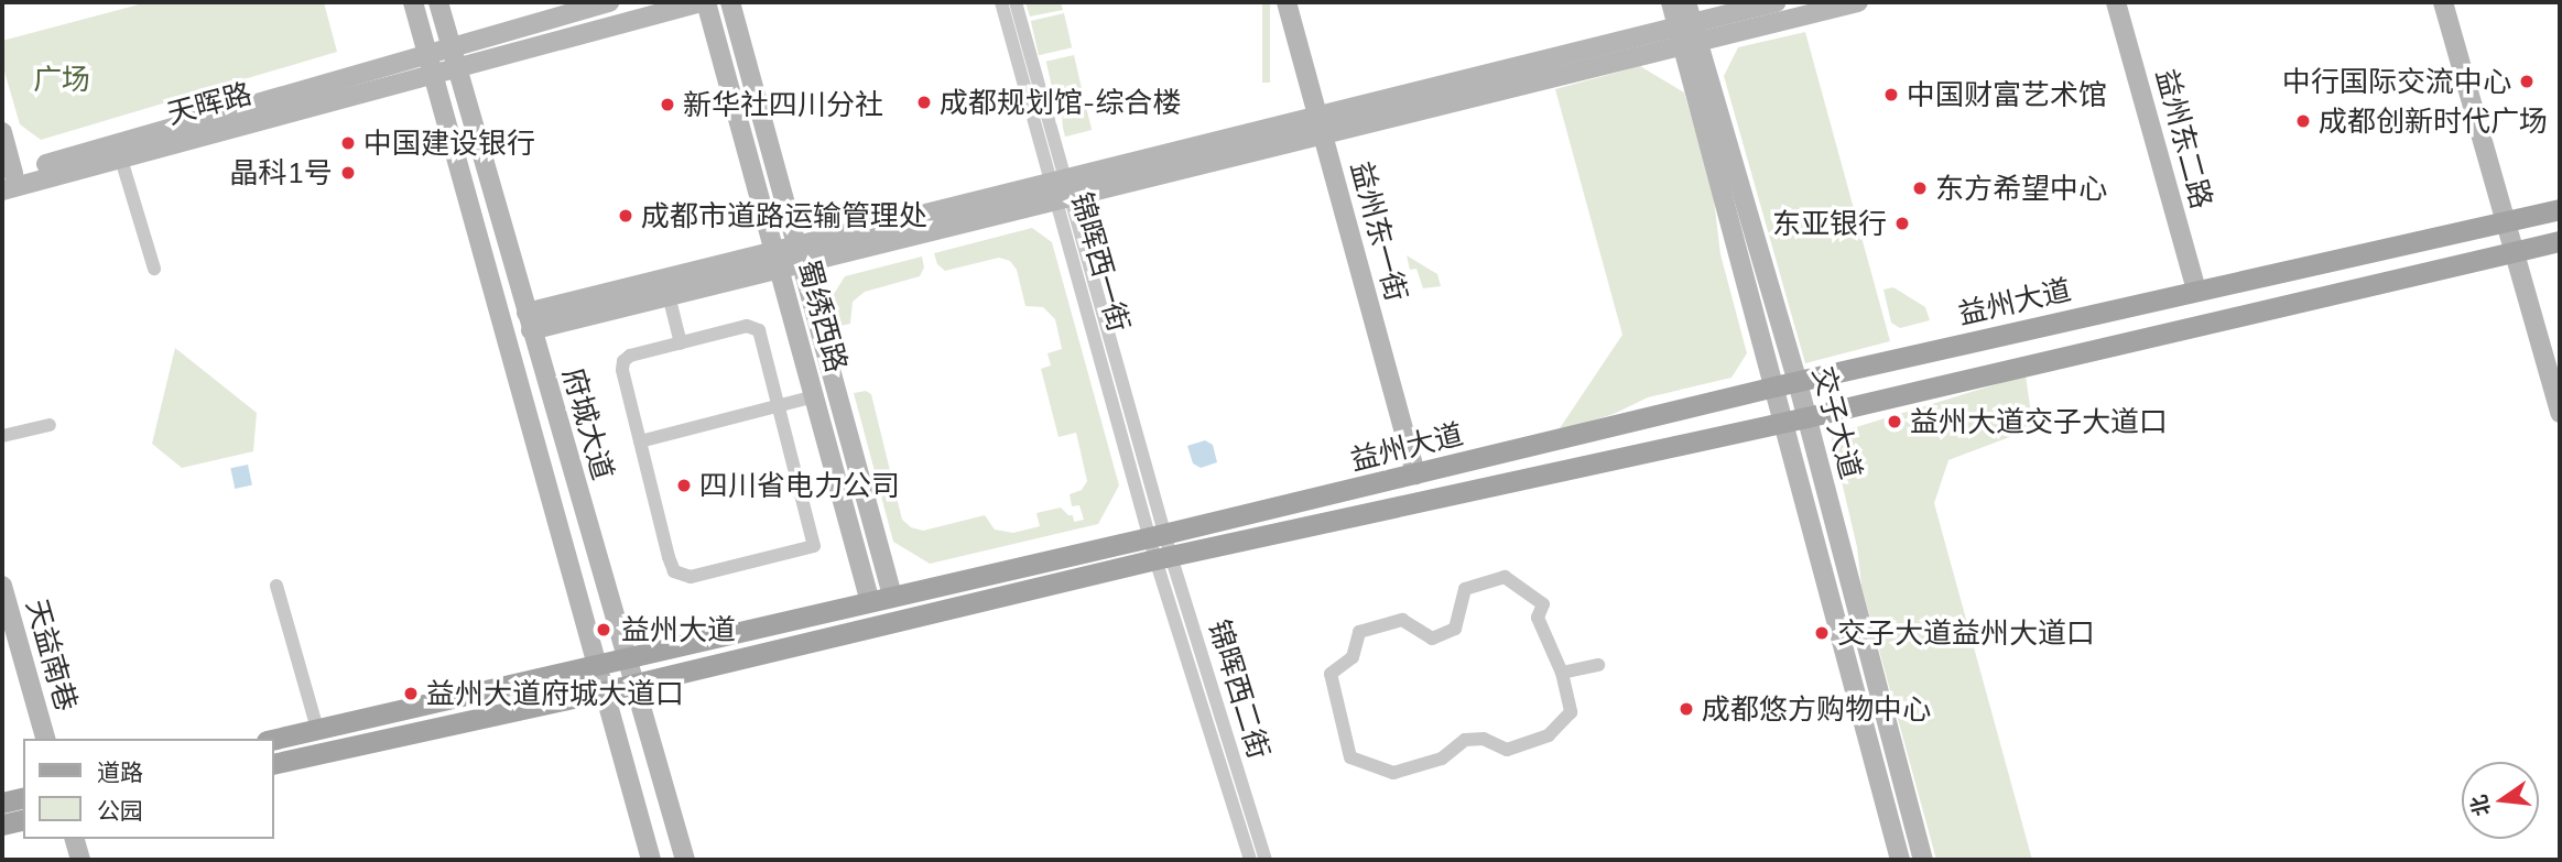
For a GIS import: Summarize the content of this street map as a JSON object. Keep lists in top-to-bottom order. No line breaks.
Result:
{"streets":{"main road":["益州大道"],"street":["天晖路","益州东二路","益州东一街","锦晖西一街","蜀绣西路","交子大道","府城大道","天益南巷","锦晖西二街"]},"crossings":[["天晖路","蜀绣西路"],["天晖路","府城大道"],["益州东二路","益州大道"],["益州东一街","益州大道"],["锦晖西一街","益州大道"],["锦晖西一街","锦晖西二街"],["益州大道","蜀绣西路"],["益州大道","交子大道"],["益州大道","府城大道"],["益州大道","锦晖西二街"]],"parks":["广场"],"places":["中行国际交流中心","中国财富艺术馆","成都规划馆-综合楼","新华社四川分社","成都创新时代广场","中国建设银行","晶科1号","东方希望中心","成都市道路运输管理处","东亚银行","益州大道交子大道口","四川省电力公司","益州大道","交子大道益州大道口","益州大道府城大道口","成都悠方购物中心"],"legend":["道路","公园"],"north":"left"}
